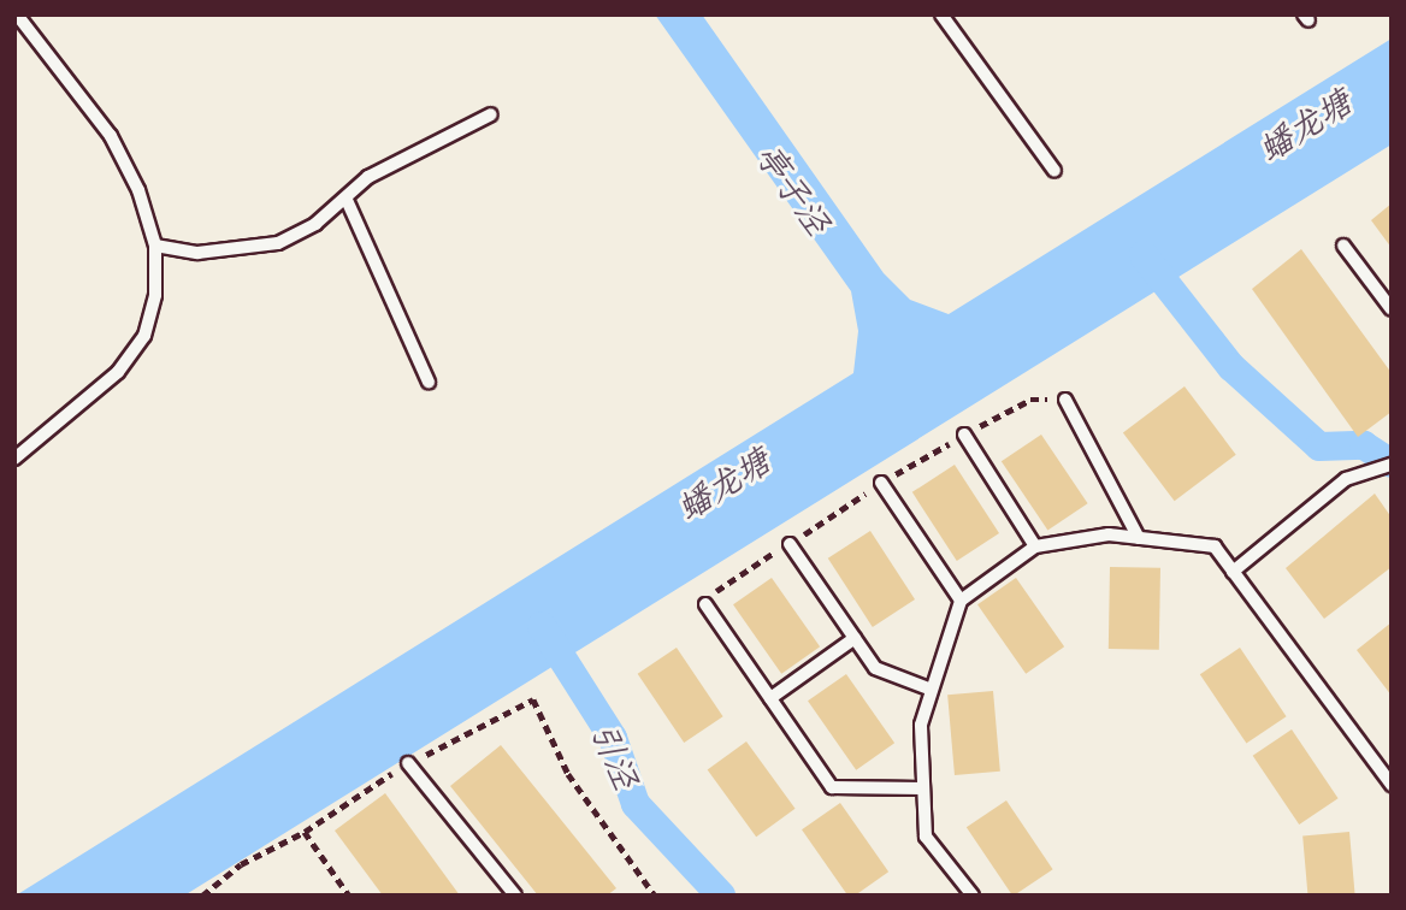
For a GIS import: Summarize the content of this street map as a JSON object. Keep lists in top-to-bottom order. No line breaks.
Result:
{"water":["蟠龙塘","亭子泾","引泾"]}
